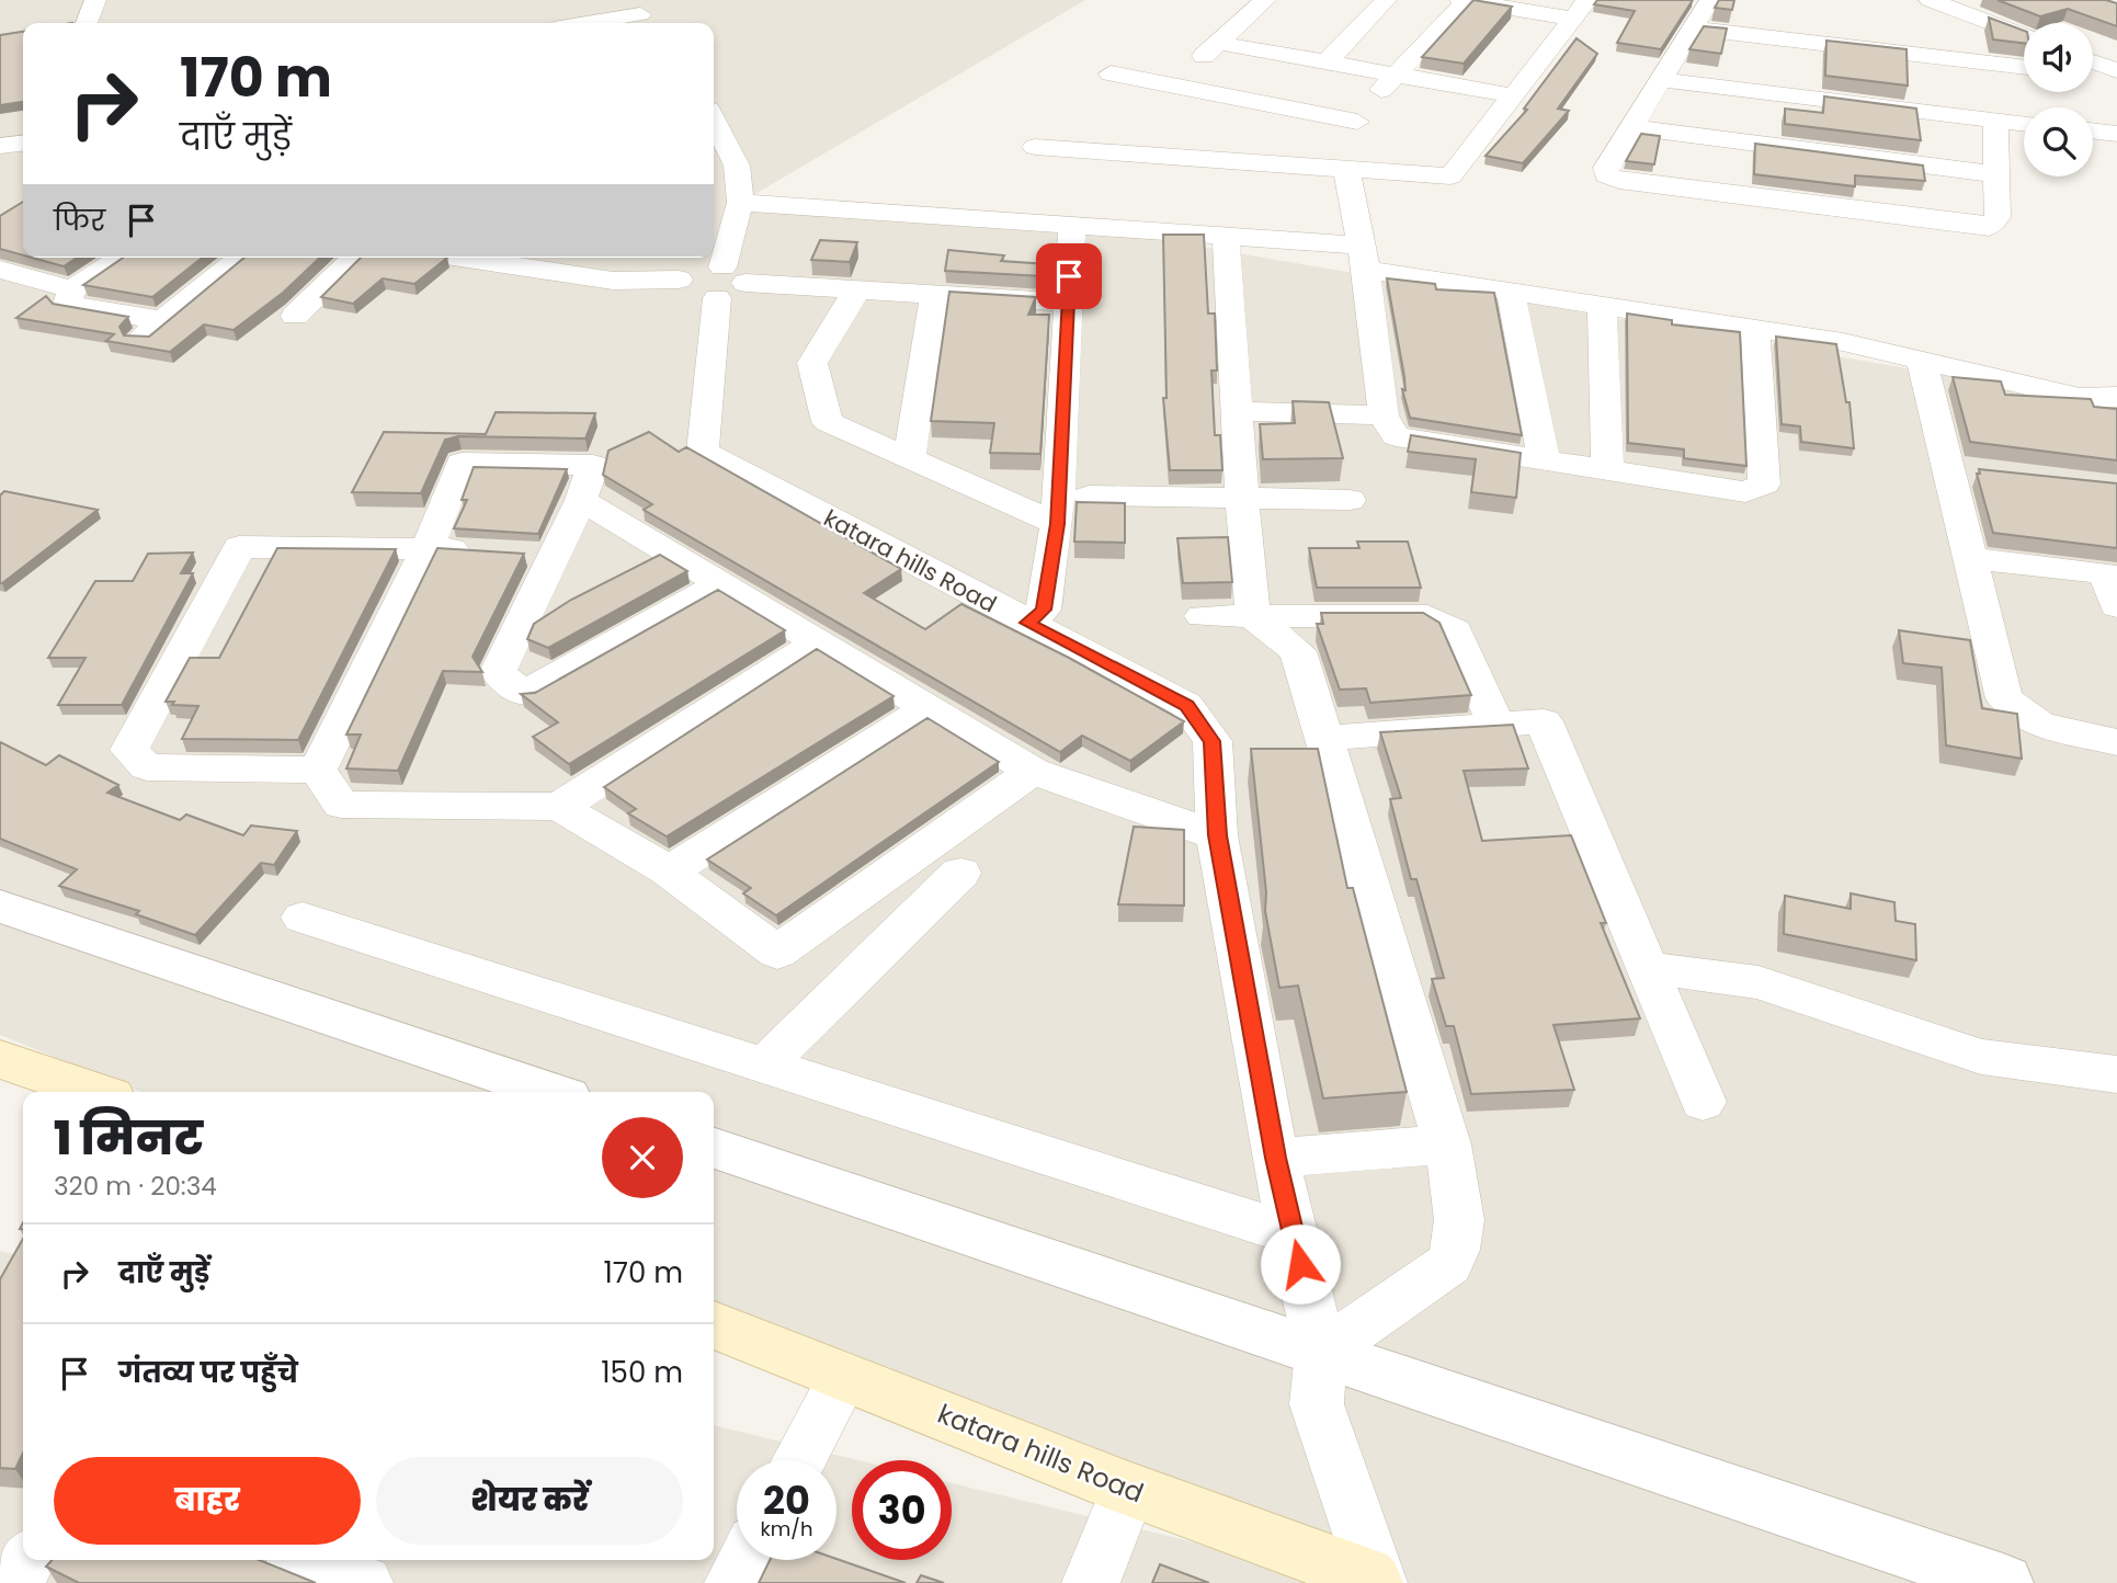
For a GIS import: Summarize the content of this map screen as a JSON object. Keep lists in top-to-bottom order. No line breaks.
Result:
{"streets":{"main road":["katara hills Road"]},"page":{"turn":["170 m","दाएँ मुड़ें"],"then":"फिर","heading":["1 मिनट","320 m · 20:34"],"list":[{"name":"दाएँ मुड़ें","value":"170 m"},{"name":"गंतव्य पर पहुँचे","value":"150 m"}],"buttons":["बाहर","शेयर करें"],"speed":"20 km/h","limit":"30"}}
